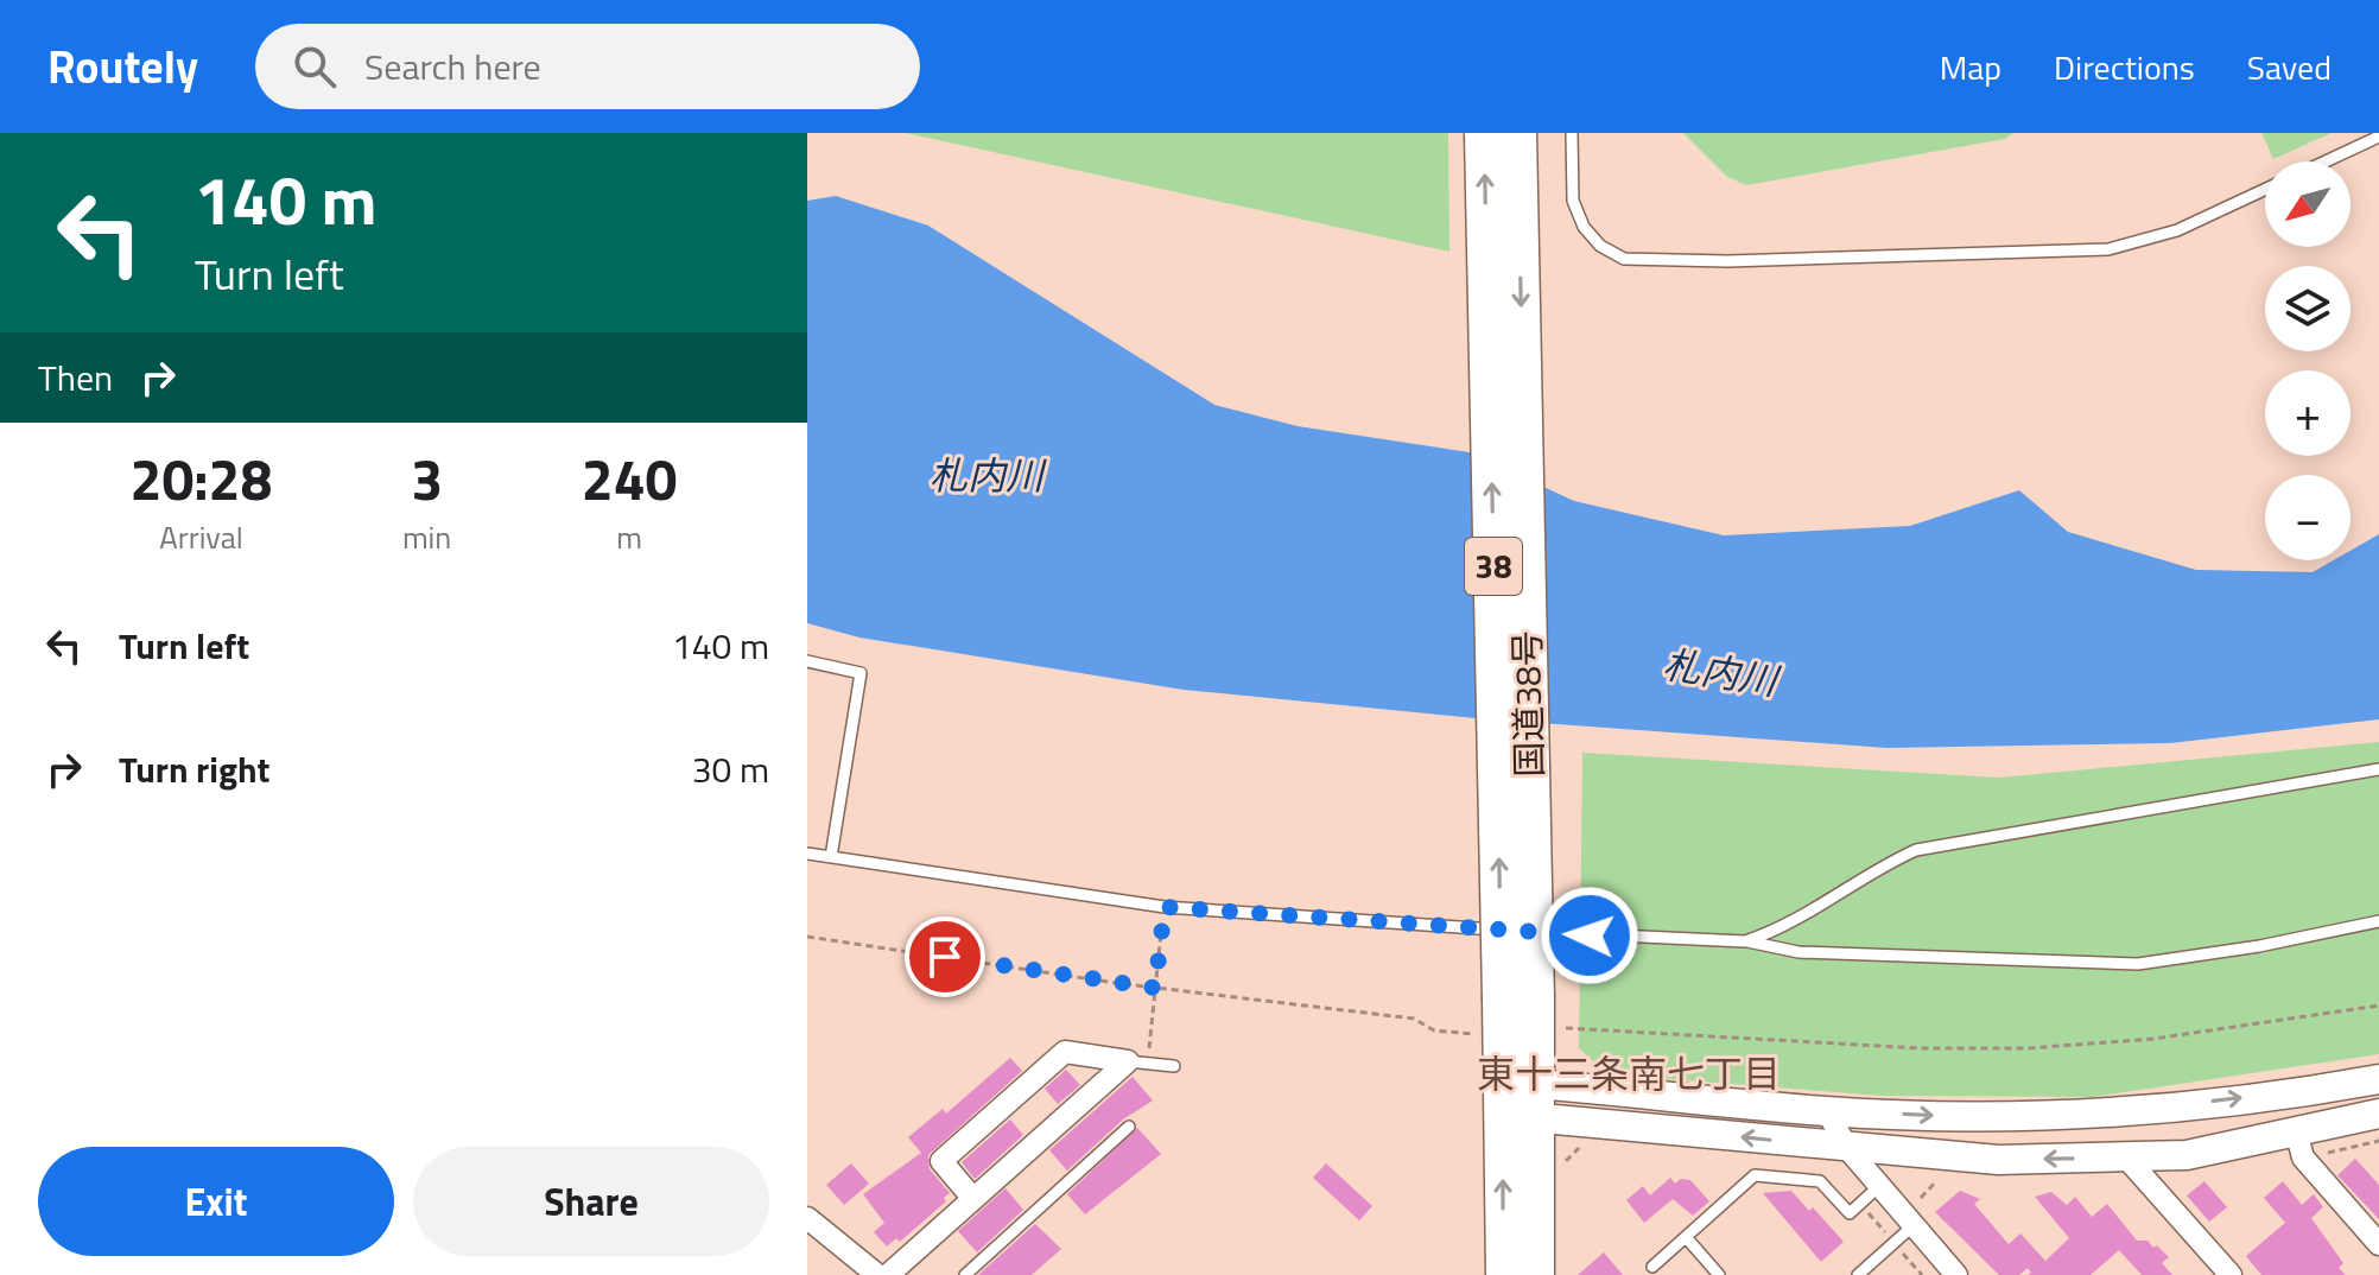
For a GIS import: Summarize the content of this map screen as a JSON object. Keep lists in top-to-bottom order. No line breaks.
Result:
{"streets":{"highway":["38","国道38号"]},"districts":["東十三条南七丁目"],"water":["札内川"],"north":"bottom left","page":{"header":"Routely","search":"Search here","nav":["Map","Directions","Saved"],"turn":["140 m","Turn left"],"map_buttons":["+","−"],"then":"Then","eta":["20:28","Arrival","3","min","240","m"],"list":[{"name":"Turn left","value":"140 m"},{"name":"Turn right","value":"30 m"}],"buttons":["Exit","Share"]}}
